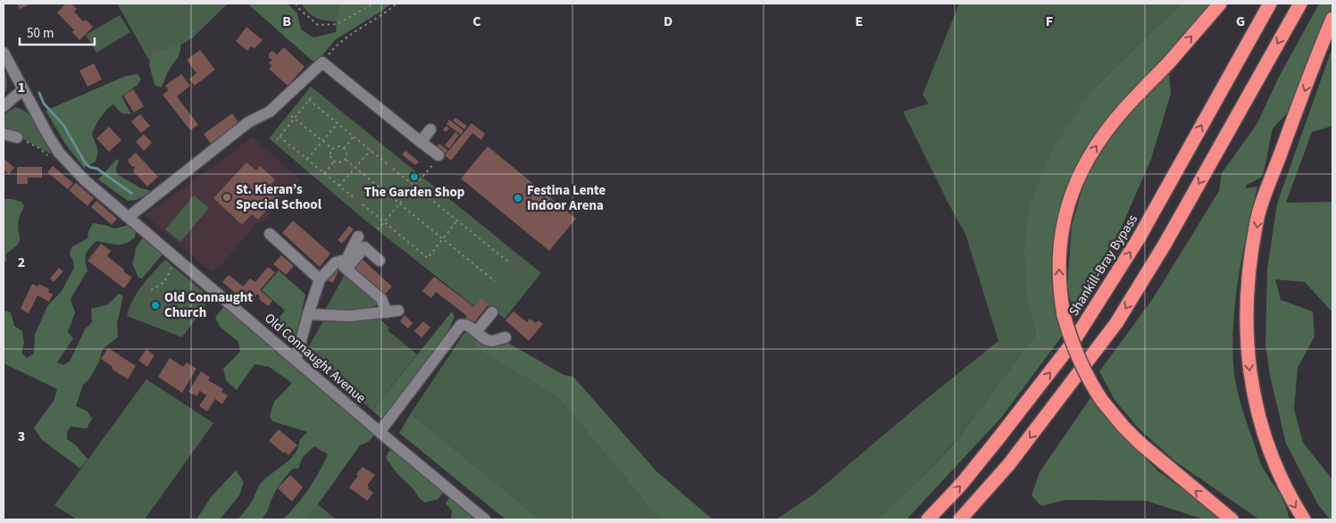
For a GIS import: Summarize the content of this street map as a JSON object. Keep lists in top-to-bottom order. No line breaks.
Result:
{"streets":{"highway":["Shankill-Bray Bypass"],"street":["Old Connaught Avenue"]},"places":["The Garden Shop","St. Kieran’s Special School","Festina Lente Indoor Arena","Old Connaught Church"],"scale_bar":"50 m","grid":{"columns":["B","C","D","E","F","G"],"rows":["1","2","3"]}}
